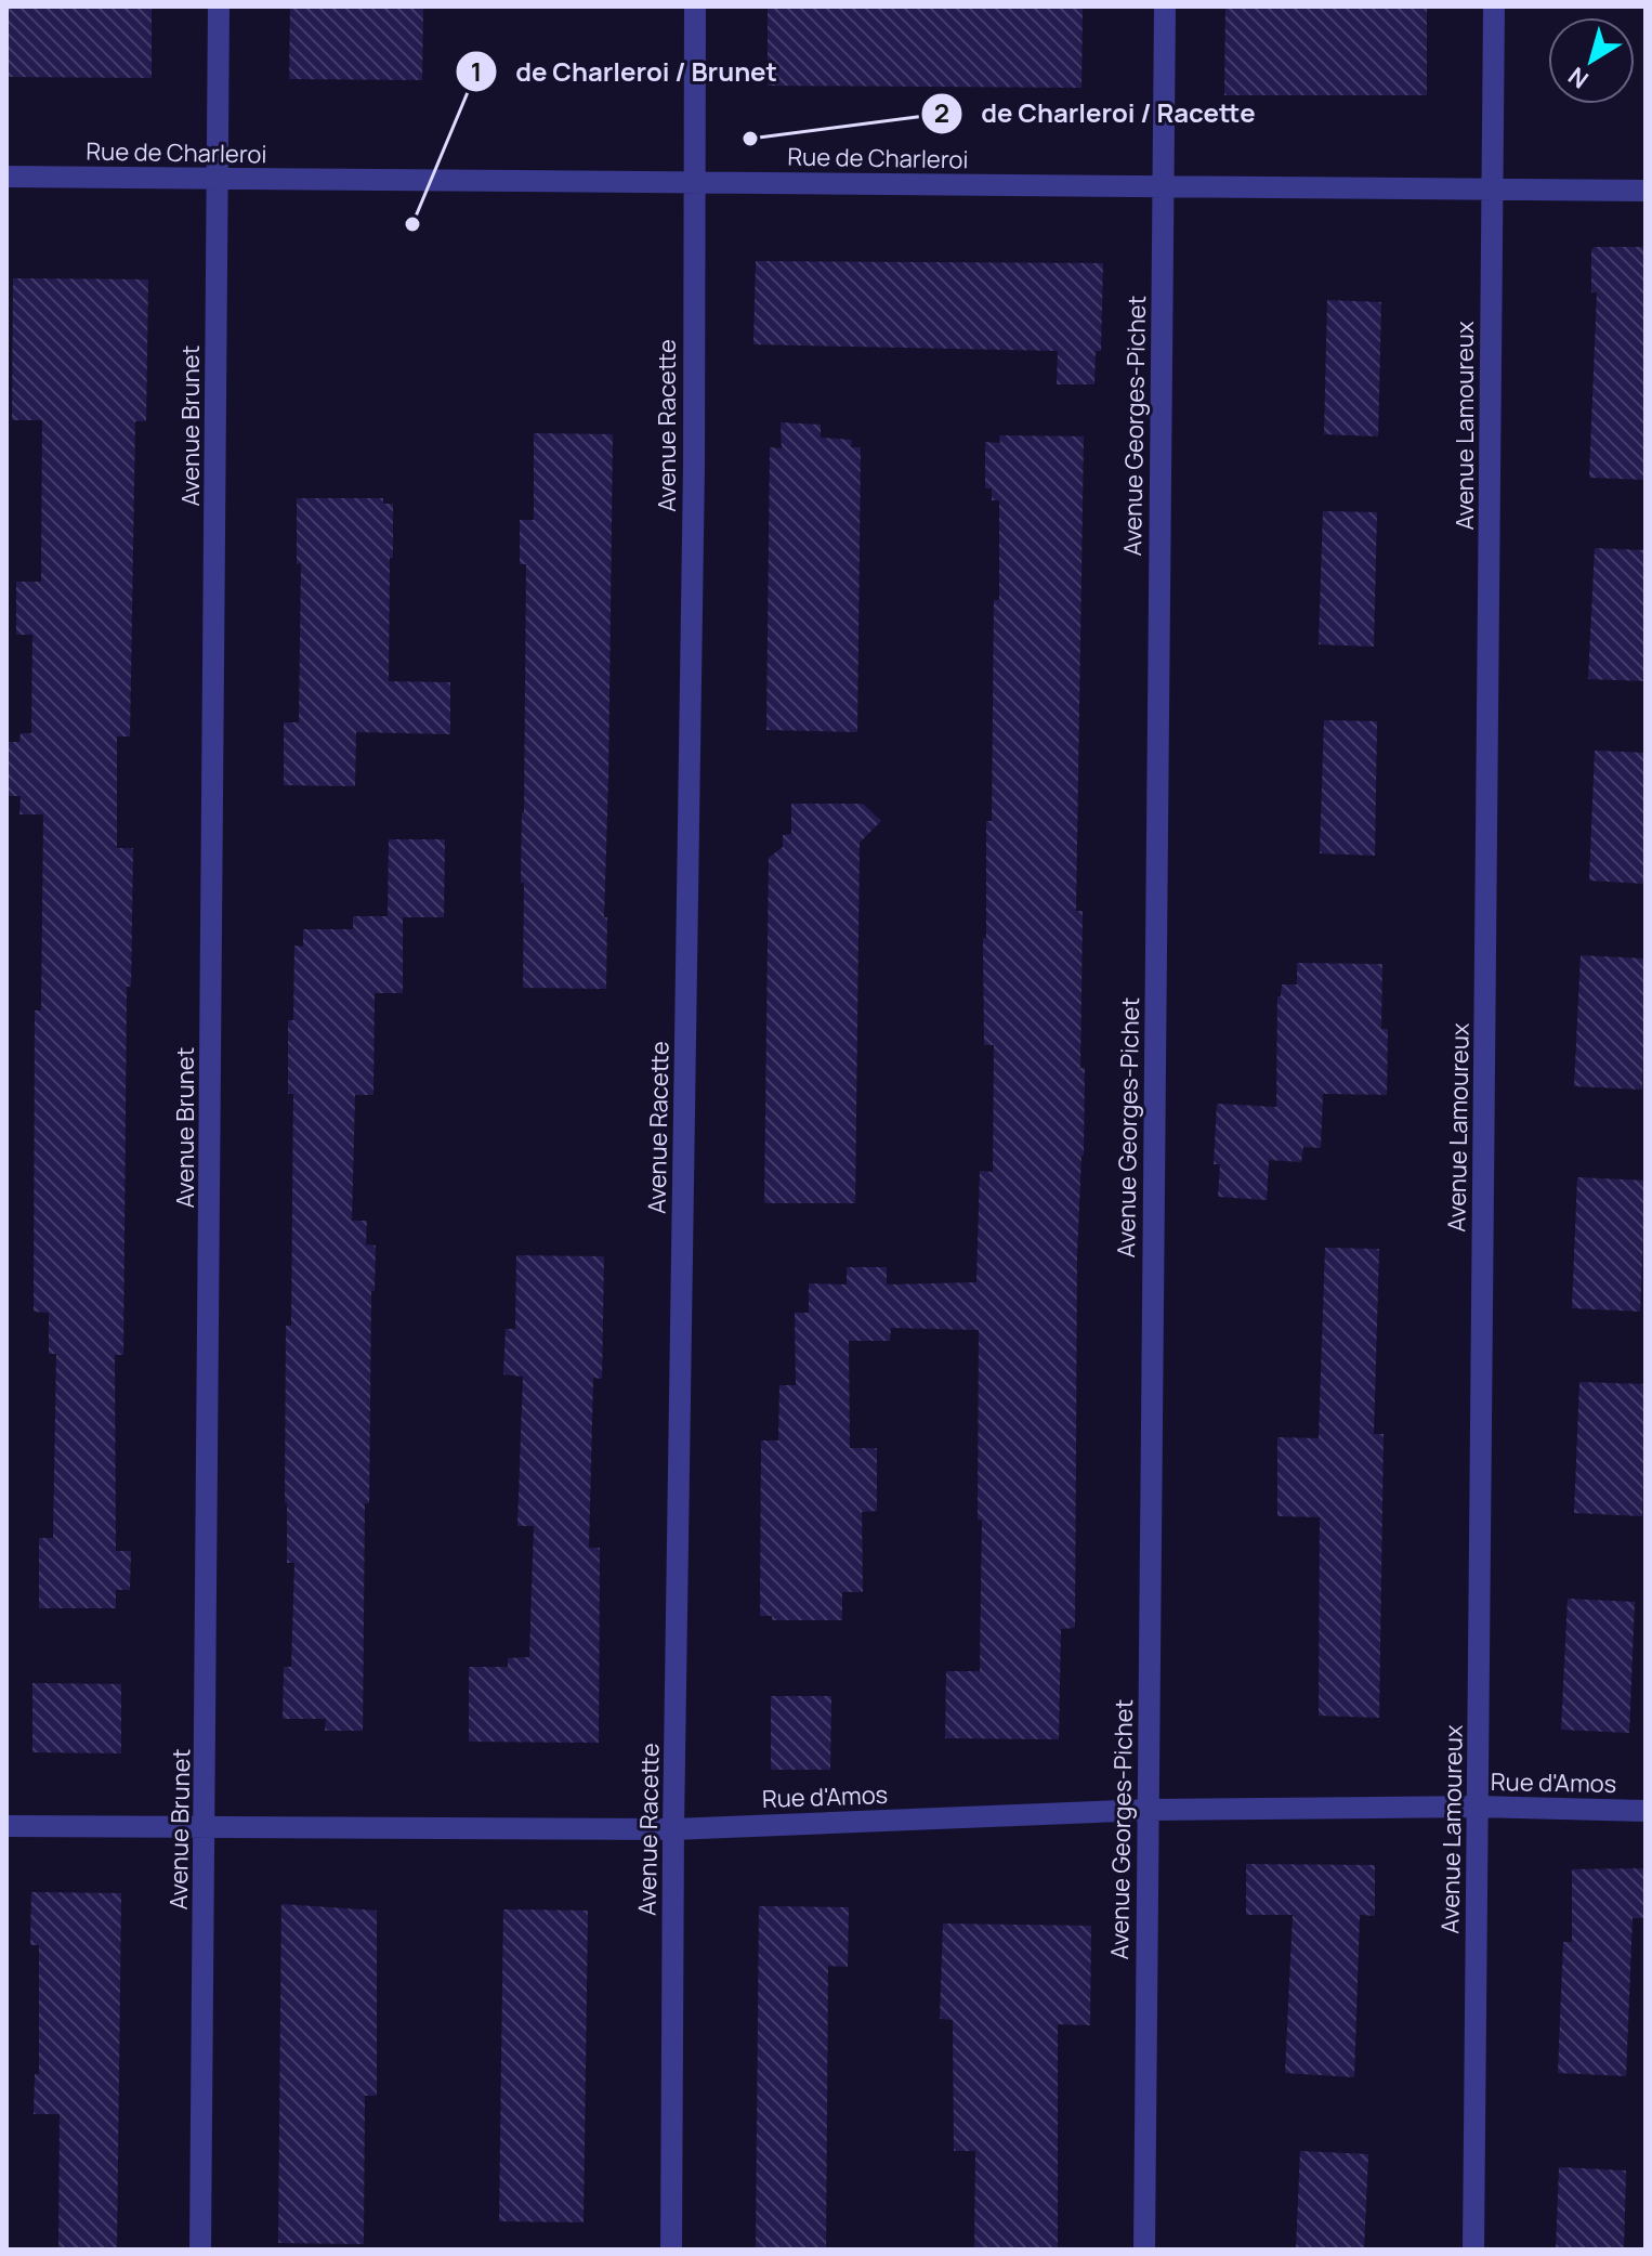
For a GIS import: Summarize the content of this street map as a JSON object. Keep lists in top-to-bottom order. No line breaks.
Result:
{"streets":{"street":["Rue de Charleroi","Avenue Brunet","Avenue Racette","Avenue Georges-Pichet","Avenue Lamoureux","Rue d'Amos"]},"crossings":[["Rue de Charleroi","Avenue Brunet"],["Rue de Charleroi","Avenue Racette"],["Rue de Charleroi","Avenue Georges-Pichet"],["Rue de Charleroi","Avenue Lamoureux"],["Avenue Brunet","Rue d'Amos"],["Avenue Racette","Rue d'Amos"],["Avenue Georges-Pichet","Rue d'Amos"],["Avenue Lamoureux","Rue d'Amos"]],"places":["de Charleroi / Racette","de Charleroi / Brunet"],"north":"bottom left"}
